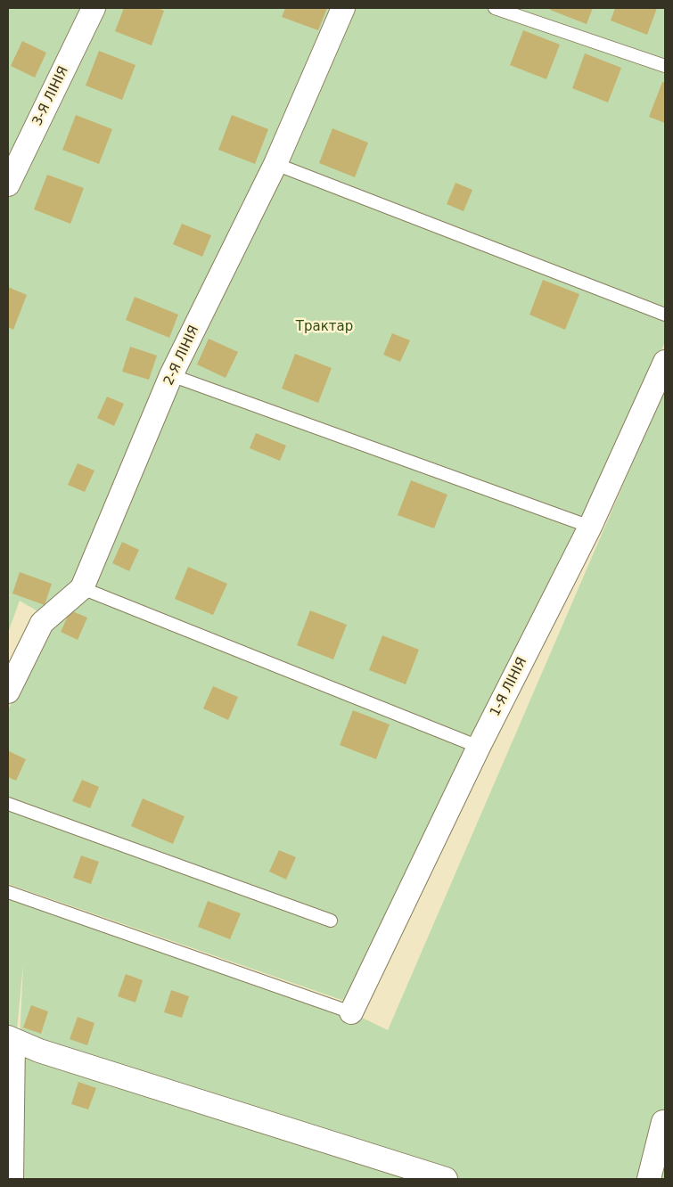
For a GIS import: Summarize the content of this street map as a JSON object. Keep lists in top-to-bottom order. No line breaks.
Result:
{"streets":{"street":["3-Я ЛІНІЯ","2-Я ЛІНІЯ","1-Я ЛІНІЯ"]},"parks":["Трактар"]}
